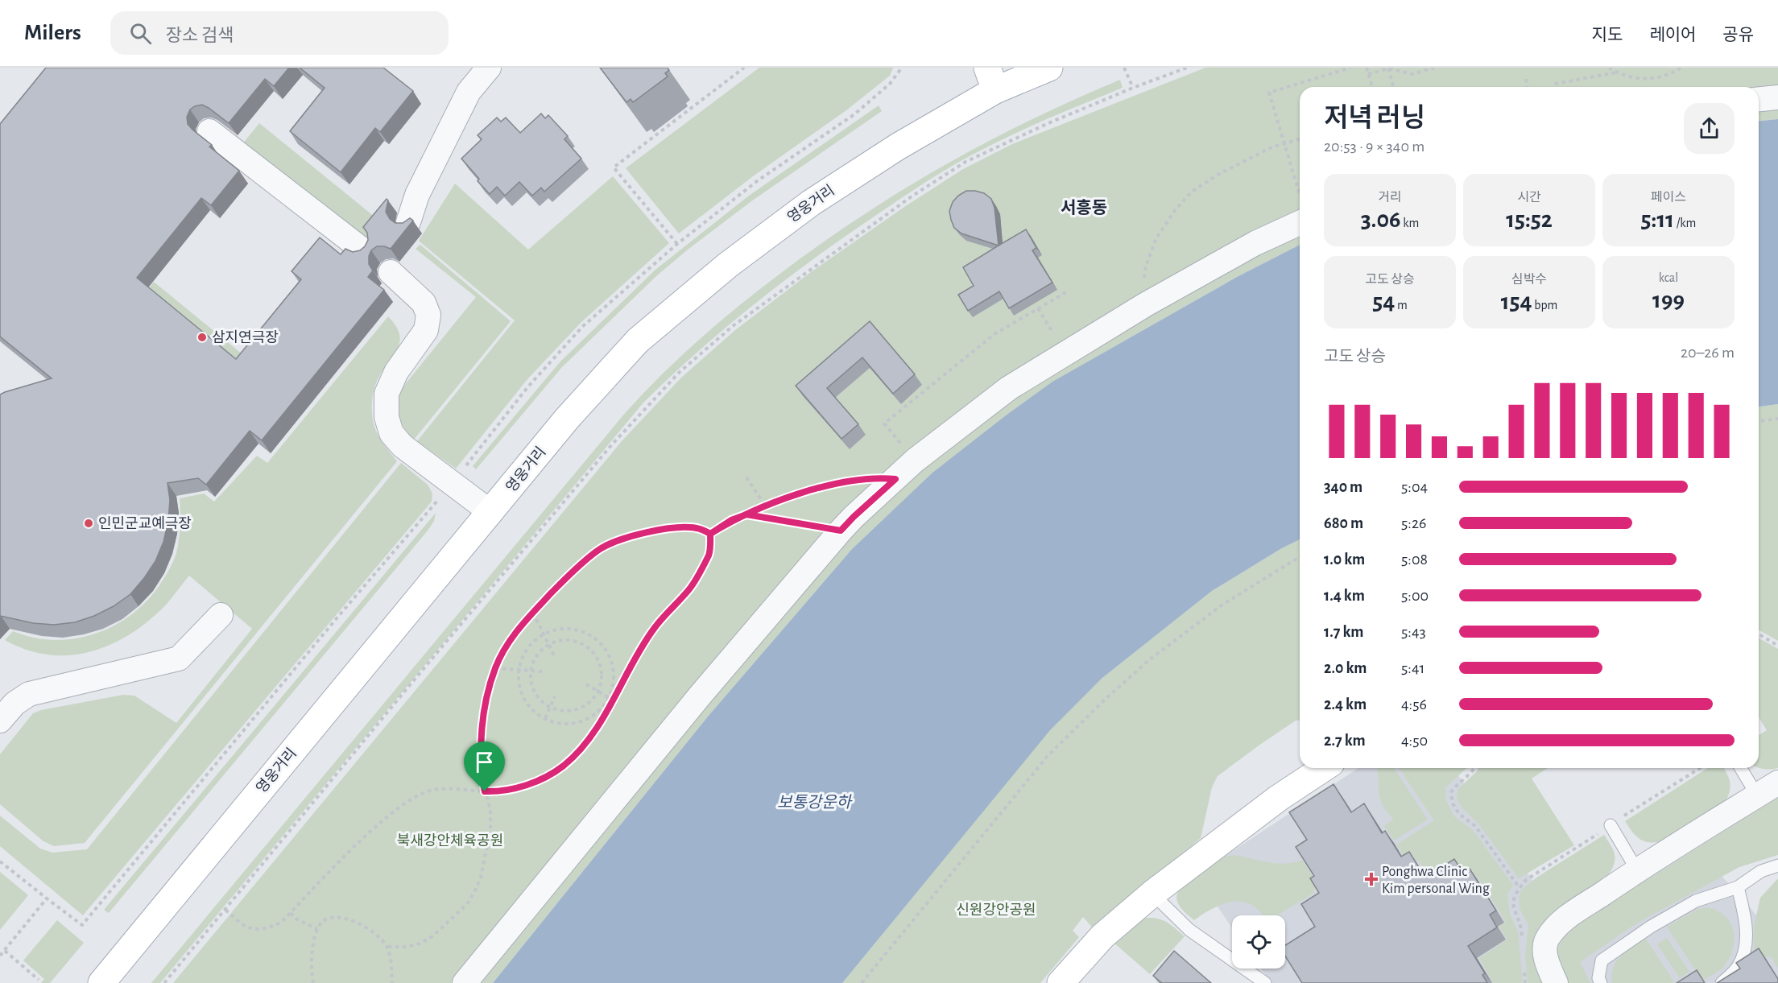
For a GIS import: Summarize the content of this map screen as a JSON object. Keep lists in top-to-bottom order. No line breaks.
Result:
{"streets":{"main road":["영웅거리"]},"districts":["서흥동"],"water":["보통강운하"],"parks":["북새강안체육공원","신원강안공원"],"places":{"other":["삼지연극장","인민군교예극장"],"health":["Ponghwa Clinic Kim personal Wing"]},"page":{"header":"Milers","search":"장소 검색","nav":["지도","레이어","공유"],"heading":["저녁 러닝","20:53 · 9 × 340 m"],"stats":[["거리","3.06 km"],["시간","15:52"],["페이스","5:11 /km"],["고도 상승","54 m"],["심박수","154 bpm"],["kcal","199"]],"chart":["고도 상승","20–26 m"],"list":[{"name":"340 m","note":"5:04"},{"name":"680 m","note":"5:26"},{"name":"1.0 km","note":"5:08"},{"name":"1.4 km","note":"5:00"},{"name":"1.7 km","note":"5:43"},{"name":"2.0 km","note":"5:41"},{"name":"2.4 km","note":"4:56"},{"name":"2.7 km","note":"4:50"}]}}
